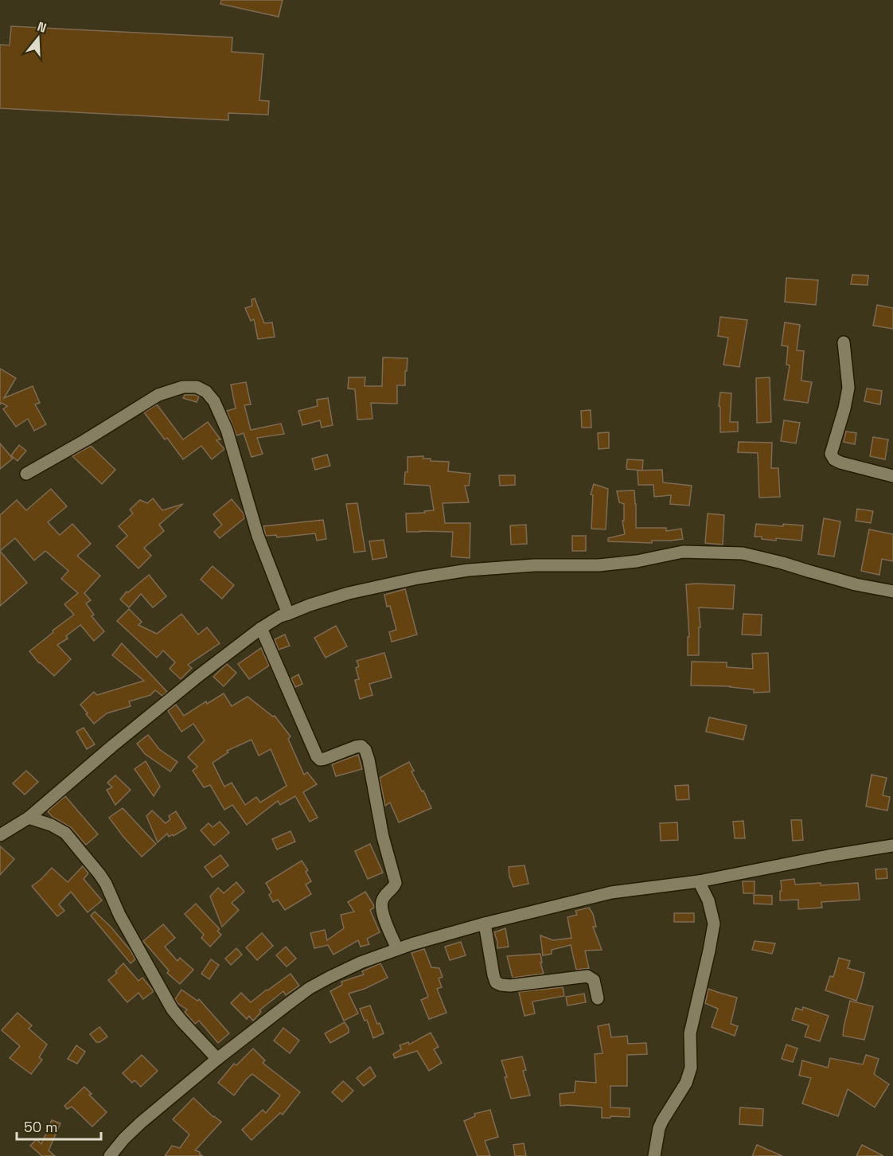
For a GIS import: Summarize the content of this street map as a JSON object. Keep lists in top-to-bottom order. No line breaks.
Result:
{"scale_bar":"50 m","north":"top"}
